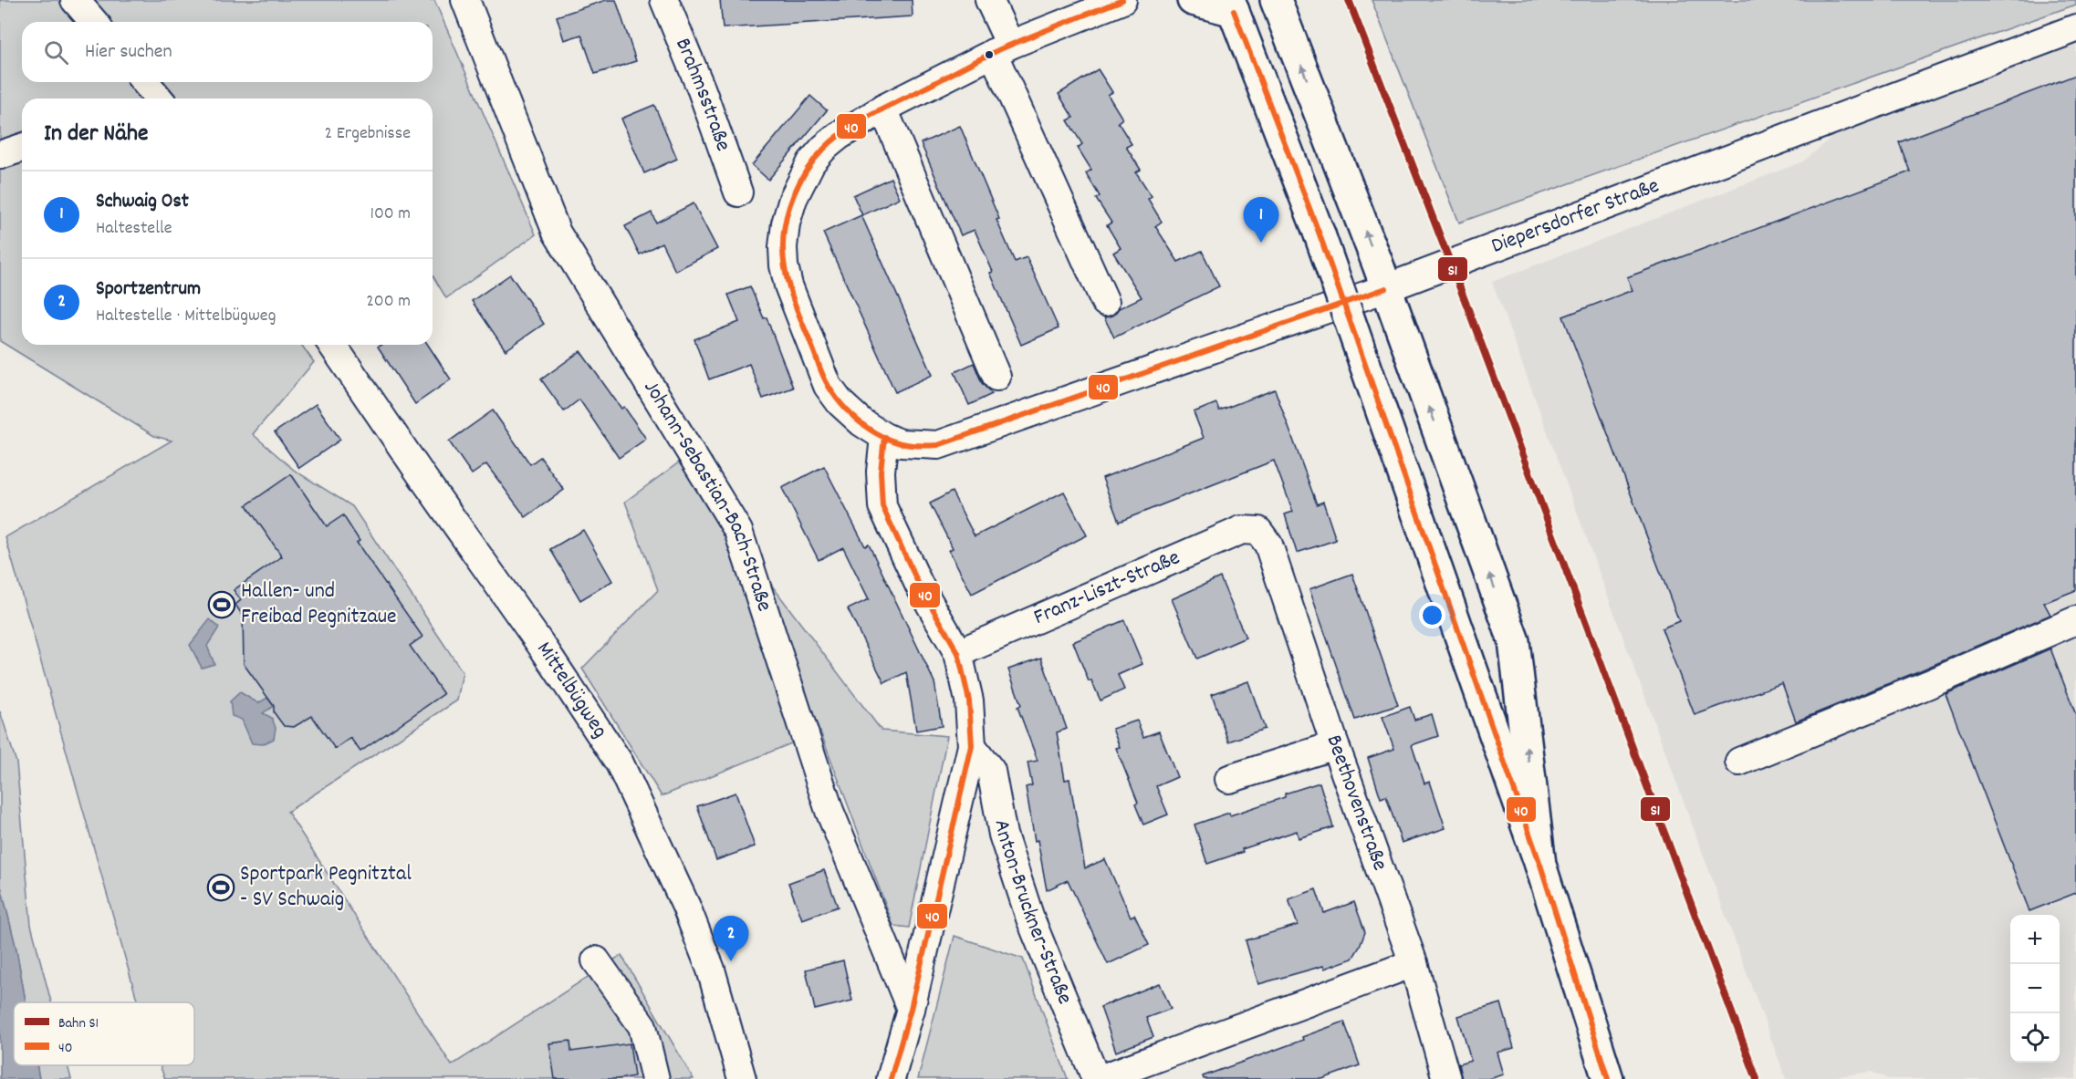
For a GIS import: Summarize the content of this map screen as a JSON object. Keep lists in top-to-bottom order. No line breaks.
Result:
{"streets":{"street":["Brahmsstraße","Diepersdorfer Straße","Johann-Sebastian-Bach-Straße","Franz-Liszt-Straße","Mittelbügweg","Beethovenstraße","Anton-Bruckner-Straße"]},"crossings":[["Franz-Liszt-Straße","Beethovenstraße"]],"places":{"sports":["Hallen- und Freibad Pegnitzaue","Sportpark Pegnitztal - SV Schwaig"]},"lines":["rail line S1","transit line 40"],"legend":["Bahn S1","40"],"page":{"search":"Hier suchen","heading":["In der Nähe","2 Ergebnisse"],"list":[{"mark":"1","name":"Schwaig Ost","note":"Haltestelle","value":"100 m"},{"mark":"2","name":"Sportzentrum","note":"Haltestelle · Mittelbügweg","value":"200 m"}],"pins":["1","2"],"map_buttons":["+","−"]}}
